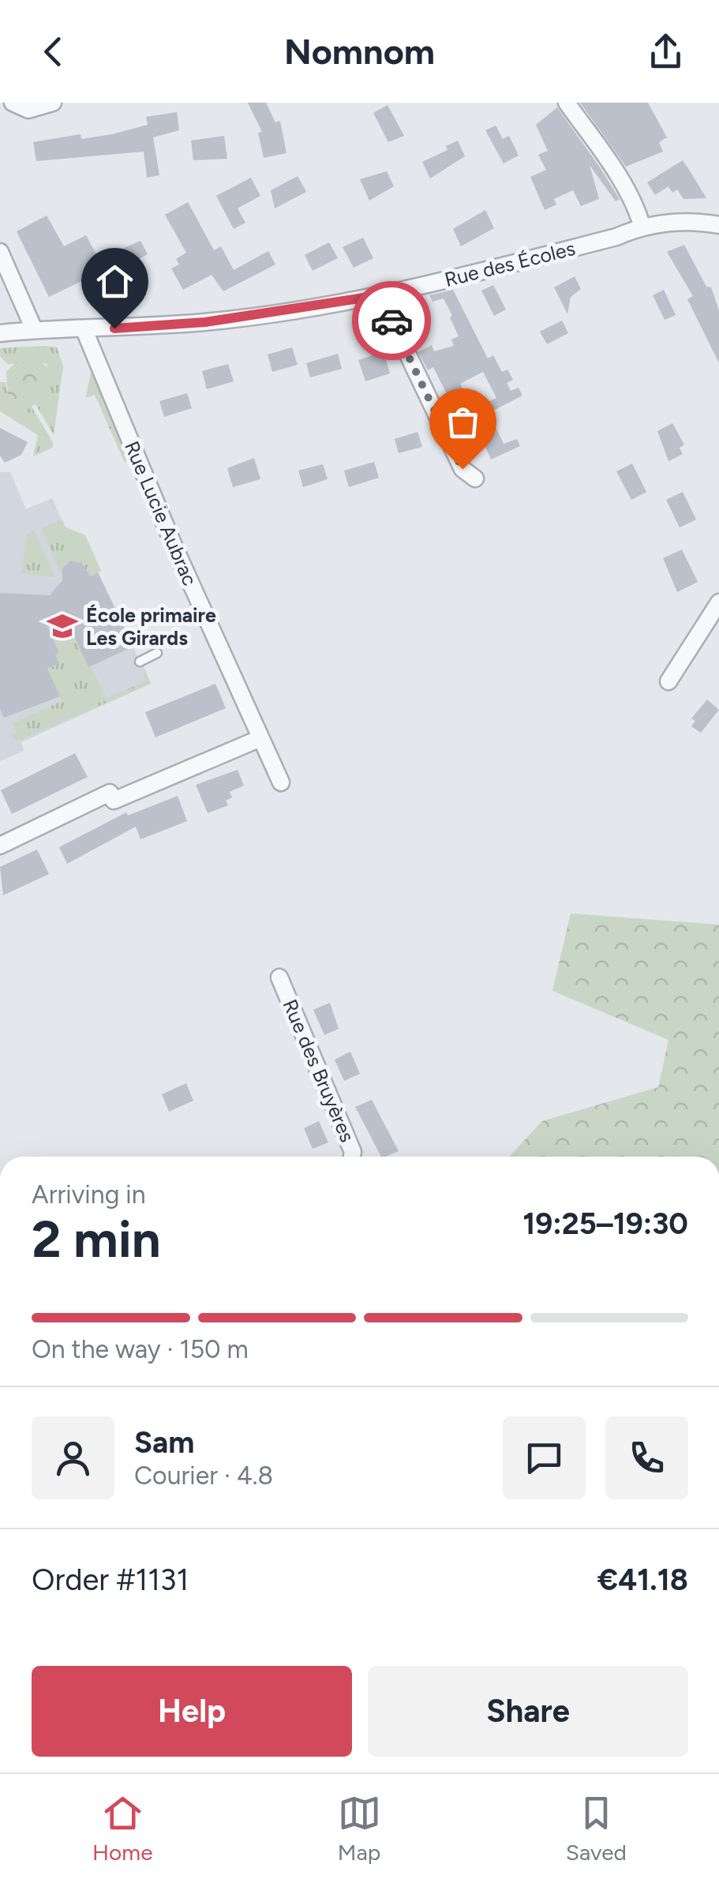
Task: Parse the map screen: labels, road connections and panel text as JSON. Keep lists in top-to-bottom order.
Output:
{
  "streets": {
    "street": ["Rue des Écoles", "Rue Lucie Aubrac", "Rue des Bruyères"]
  },
  "crossings": [
    ["Rue des Écoles", "Rue Lucie Aubrac"]
  ],
  "places": {
    "school or university": ["École primaire Les Girards"]
  },
  "page": {
    "header": "Nomnom",
    "heading": ["2 min", "Arriving in", "19:25–19:30"],
    "panel": [
      "Sam",
      "Courier · 4.8",
      "Order #1131",
      "€41.18"
    ],
    "bar": "On the way · 150 m",
    "buttons": ["Help", "Share"],
    "tabs": ["Home", "Map", "Saved"]
  }
}
